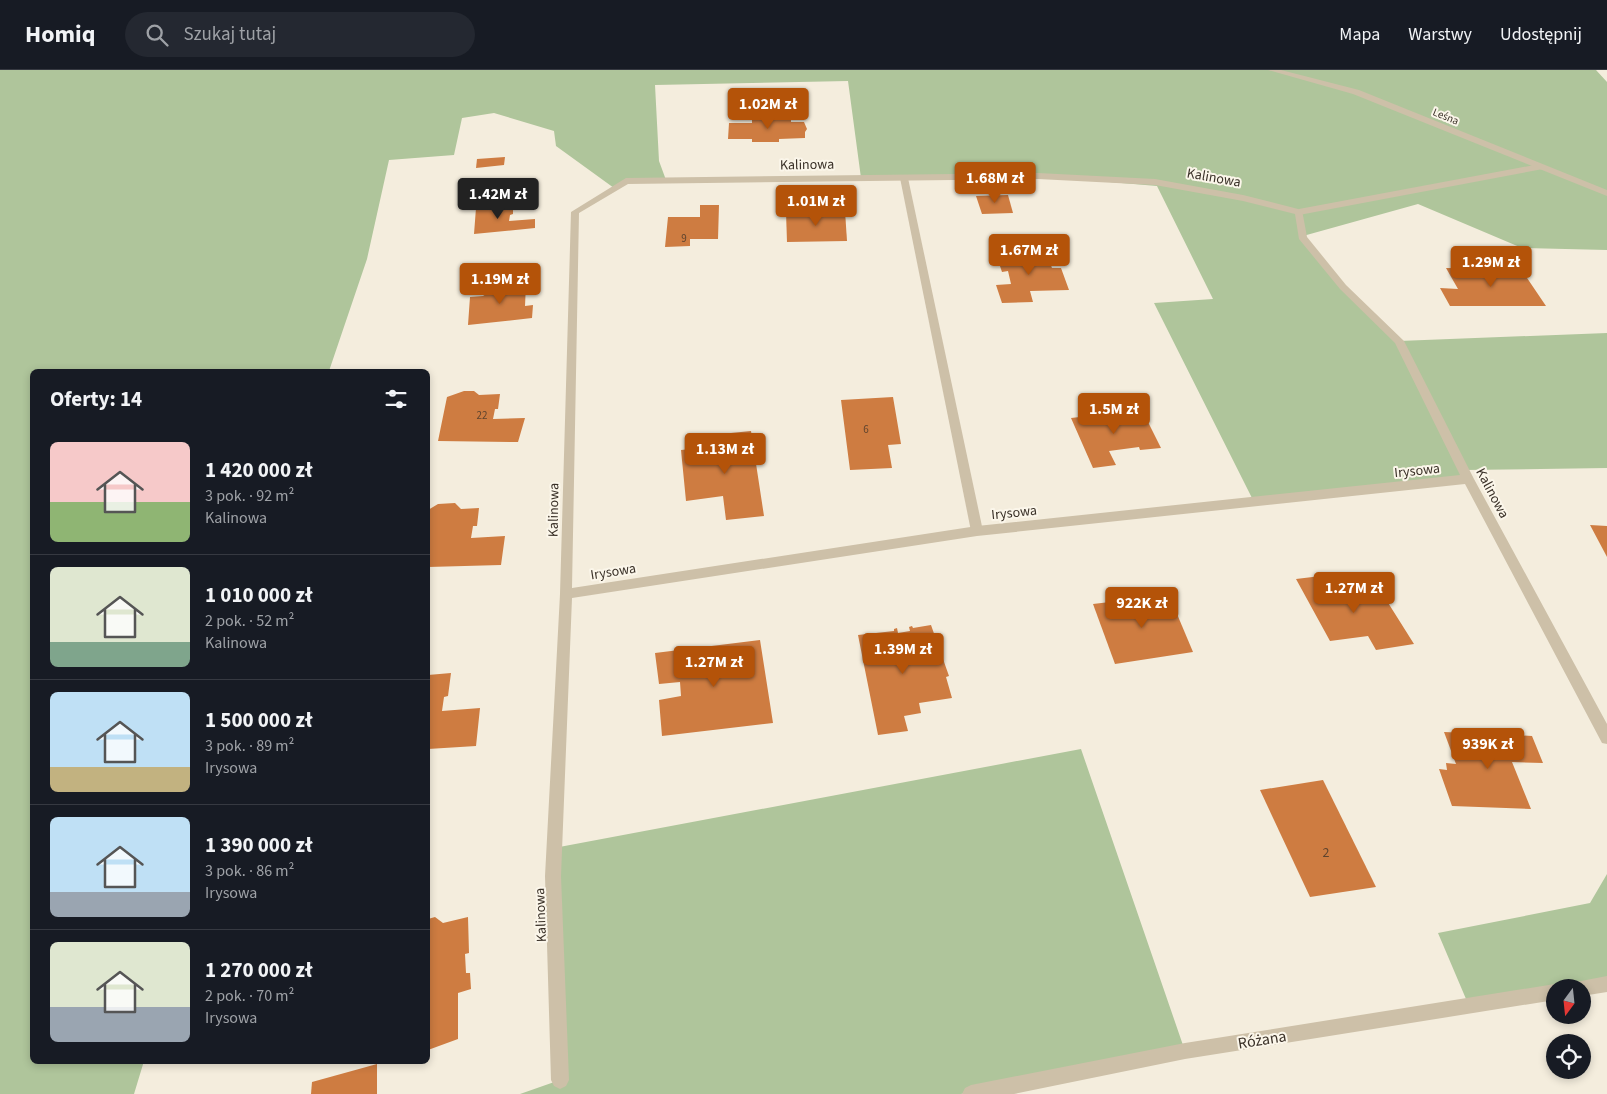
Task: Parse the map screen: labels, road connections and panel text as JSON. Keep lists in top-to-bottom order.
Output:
{
  "streets": {
    "street": [
      "Leśna",
      "Kalinowa",
      "Irysowa",
      "Różana"
    ]
  },
  "crossings": [
    ["Kalinowa", "Irysowa"]
  ],
  "house_numbers": [
    "9",
    "22",
    "6",
    "2"
  ],
  "north": "bottom",
  "page": {
    "header": "Homiq",
    "search": "Szukaj tutaj",
    "nav": ["Mapa", "Warstwy", "Udostępnij"],
    "price": [
      "1.02M zł",
      "1.68M zł",
      "1.42M zł",
      "1.01M zł",
      "1.67M zł",
      "1.29M zł",
      "1.19M zł",
      "1.5M zł",
      "1.13M zł",
      "1.27M zł",
      "922K zł",
      "1.39M zł",
      "1.27M zł",
      "939K zł"
    ],
    "heading": "Oferty: 14",
    "list": [
      {
        "name": "1 420 000 zł",
        "note": "3 pok. · 92 m² · Kalinowa"
      },
      {
        "name": "1 010 000 zł",
        "note": "2 pok. · 52 m² · Kalinowa"
      },
      {
        "name": "1 500 000 zł",
        "note": "3 pok. · 89 m² · Irysowa"
      },
      {
        "name": "1 390 000 zł",
        "note": "3 pok. · 86 m² · Irysowa"
      },
      {
        "name": "1 270 000 zł",
        "note": "2 pok. · 70 m² · Irysowa"
      }
    ]
  }
}
